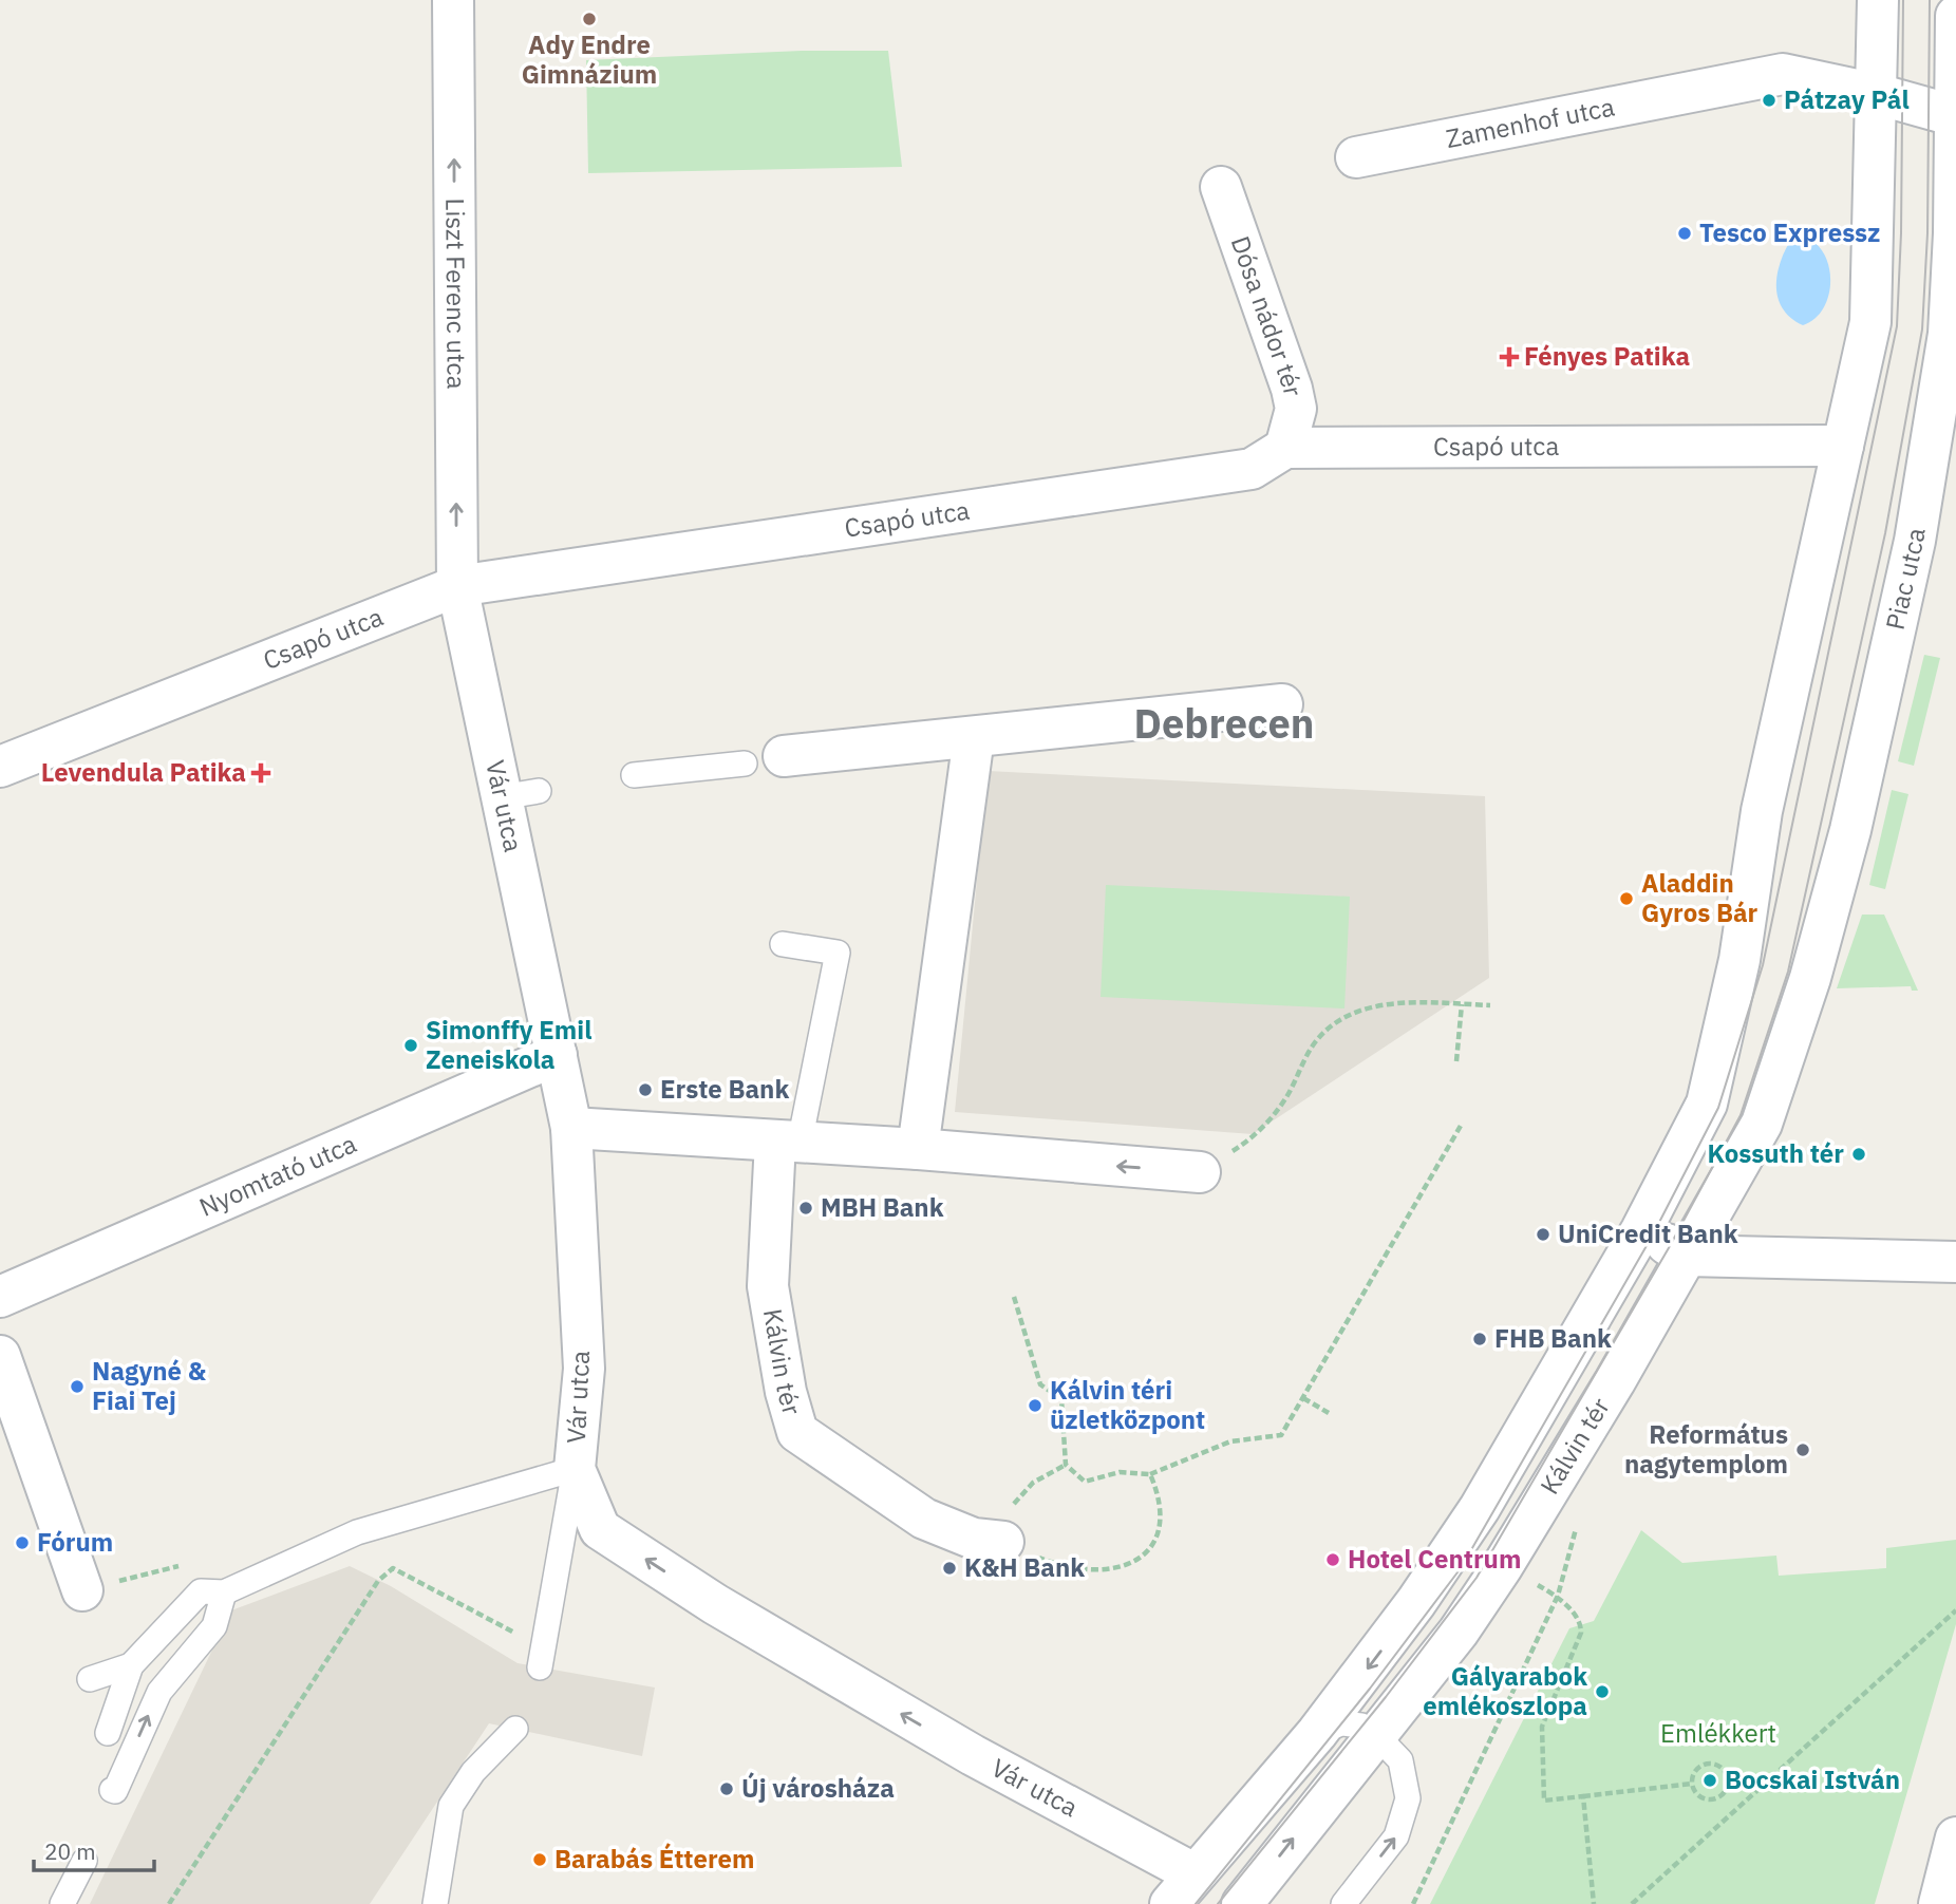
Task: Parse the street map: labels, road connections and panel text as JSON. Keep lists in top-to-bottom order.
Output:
{
  "streets": {
    "street": [
      "Zamenhof utca",
      "Liszt Ferenc utca",
      "Dósa nádor tér",
      "Csapó utca",
      "Piac utca",
      "Vár utca",
      "Nyomtató utca",
      "Kálvin tér"
    ]
  },
  "crossings": [
    ["Zamenhof utca", "Piac utca"],
    ["Liszt Ferenc utca", "Csapó utca"],
    ["Liszt Ferenc utca", "Vár utca"],
    ["Dósa nádor tér", "Csapó utca"],
    ["Csapó utca", "Vár utca"],
    ["Csapó utca", "Kálvin tér"],
    ["Piac utca", "Kálvin tér"],
    ["Vár utca", "Nyomtató utca"],
    ["Vár utca", "Kálvin tér"]
  ],
  "one_way": ["Liszt Ferenc utca", "Vár utca"],
  "districts": ["Debrecen"],
  "parks": ["Emlékkert"],
  "places": {
    "other": [
      "Ady Endre Gimnázium",
      "Pátzay Pál",
      "Tesco Expressz",
      "Aladdin Gyros Bár",
      "Simonffy Emil Zeneiskola",
      "Erste Bank",
      "Kossuth tér",
      "MBH Bank",
      "UniCredit Bank",
      "FHB Bank",
      "Nagyné & Fiai Tej",
      "Kálvin téri üzletközpont",
      "Református nagytemplom",
      "Fórum",
      "Hotel Centrum",
      "K&H Bank",
      "Gályarabok emlékoszlopa",
      "Bocskai István",
      "Új városháza",
      "Barabás Étterem"
    ],
    "health": ["Fényes Patika", "Levendula Patika"]
  },
  "scale_bar": "20 m"
}
